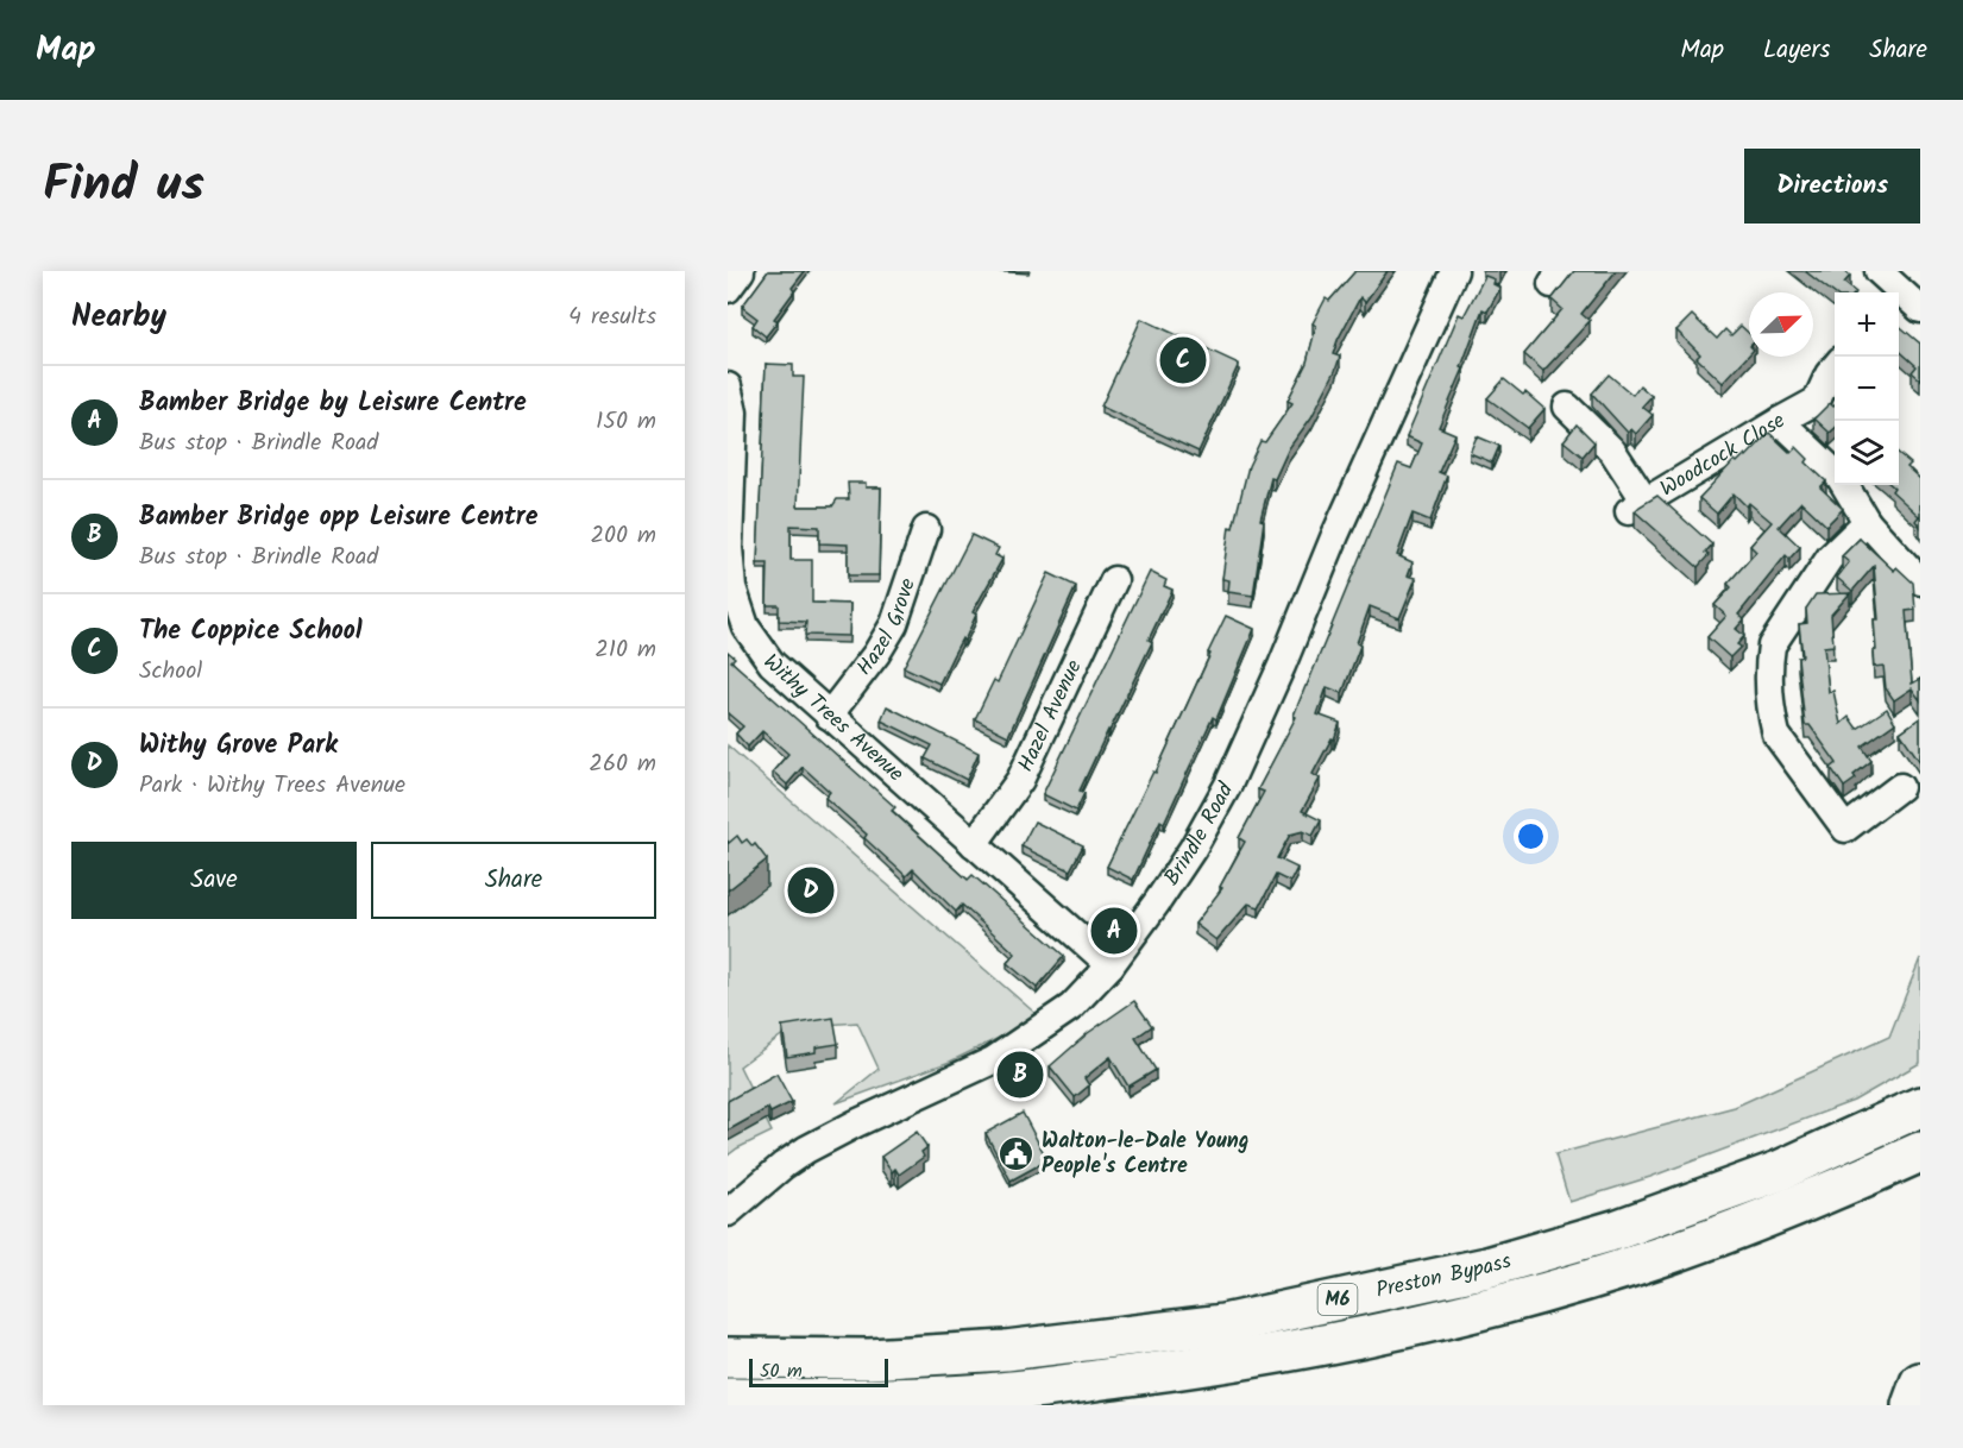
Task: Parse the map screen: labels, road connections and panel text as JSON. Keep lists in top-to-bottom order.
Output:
{
  "streets": {
    "highway": ["Preston Bypass", "M6"],
    "street": [
      "Woodcock Close",
      "Hazel Grove",
      "Hazel Avenue",
      "Withy Trees Avenue",
      "Brindle Road"
    ]
  },
  "crossings": [
    ["Hazel Grove", "Withy Trees Avenue"],
    ["Hazel Avenue", "Withy Trees Avenue"],
    ["Withy Trees Avenue", "Brindle Road"]
  ],
  "places": {
    "public building": ["Walton-le-Dale Young People's Centre"]
  },
  "scale_bar": "50 m",
  "north": "top right",
  "page": {
    "header": "Map",
    "nav": ["Map", "Layers", "Share"],
    "title": "Find us",
    "buttons": [
      "Directions",
      ["Save", "Share"]
    ],
    "heading": ["Nearby", "4 results"],
    "map_buttons": ["+", "−"],
    "pins": [
      "C",
      "D",
      "A",
      "B"
    ],
    "list": [
      {
        "mark": "A",
        "name": "Bamber Bridge by Leisure Centre",
        "note": "Bus stop · Brindle Road",
        "value": "150 m"
      },
      {
        "mark": "B",
        "name": "Bamber Bridge opp Leisure Centre",
        "note": "Bus stop · Brindle Road",
        "value": "200 m"
      },
      {
        "mark": "C",
        "name": "The Coppice School",
        "note": "School",
        "value": "210 m"
      },
      {
        "mark": "D",
        "name": "Withy Grove Park",
        "note": "Park · Withy Trees Avenue",
        "value": "260 m"
      }
    ],
    "scale": "50 m"
  }
}
